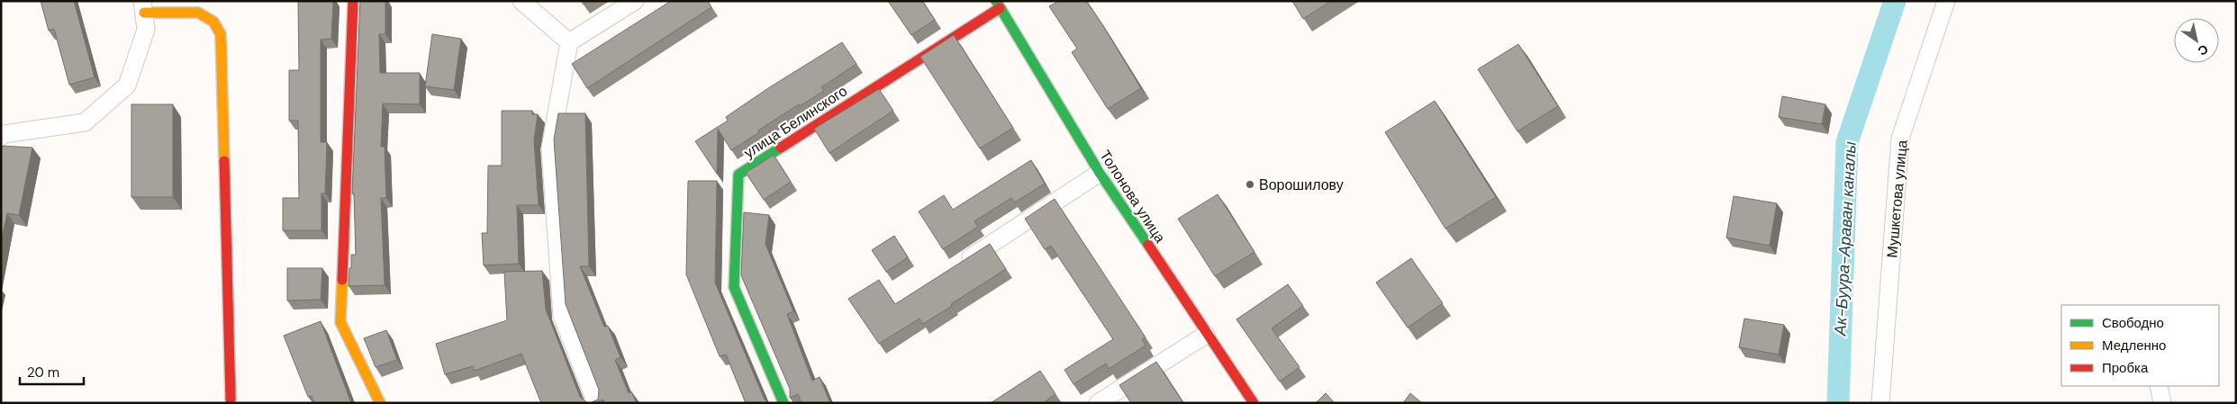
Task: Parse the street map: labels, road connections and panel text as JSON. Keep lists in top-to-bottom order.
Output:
{
  "streets": {
    "street": ["улица Белинского", "Толонова улица", "Мушкетова улица"]
  },
  "crossings": [
    ["улица Белинского", "Толонова улица"]
  ],
  "water": ["Ак-Буура-Араван каналы"],
  "places": ["Ворошилову"],
  "legend": ["Свободно", "Медленно", "Пробка"],
  "scale_bar": "20 m",
  "north": "bottom right"
}
